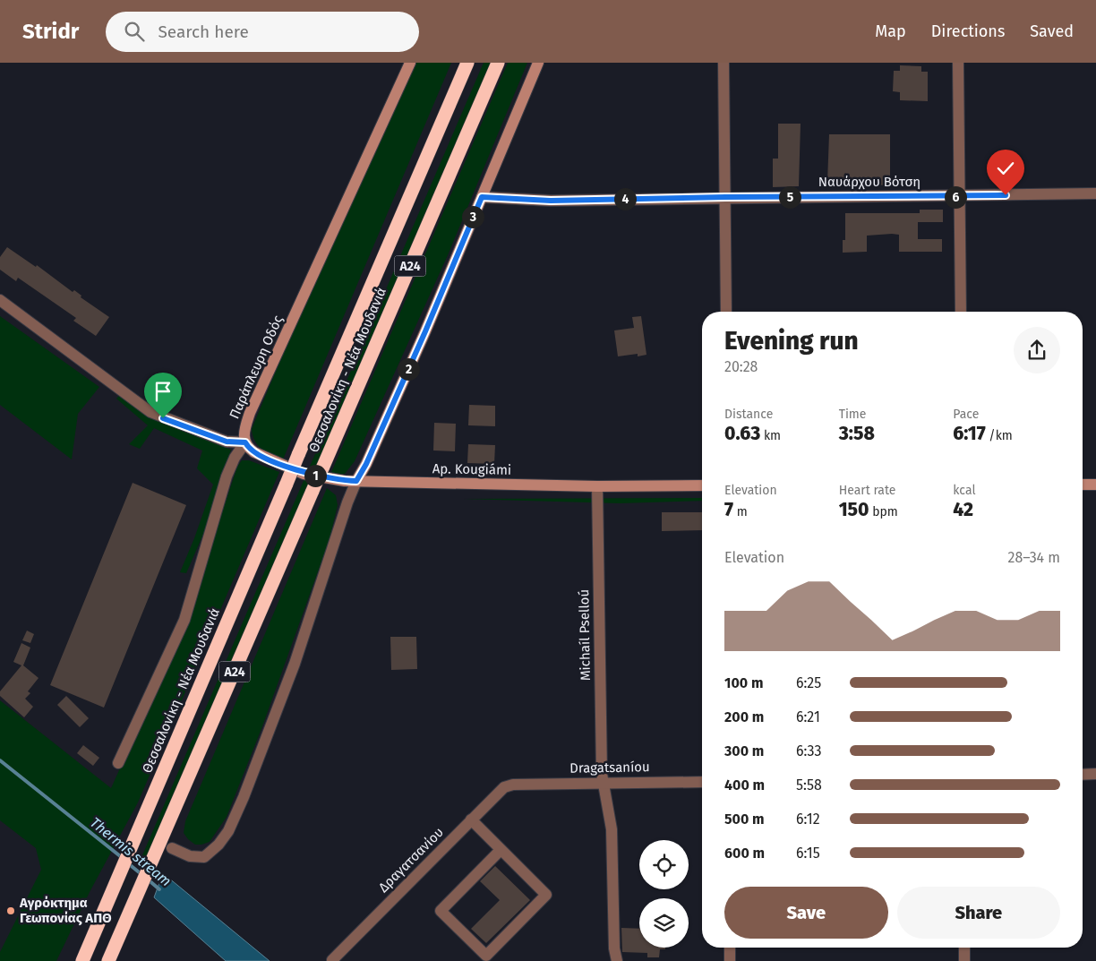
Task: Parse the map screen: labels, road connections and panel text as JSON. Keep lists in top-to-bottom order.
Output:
{
  "streets": {
    "highway": ["Α24", "Θεσσαλονίκη - Νέα Μουδανιά"],
    "street": [
      "Ναυάρχου Βότση",
      "Παράπλευρη Οδός",
      "Ap. Kougiámi",
      "Michaíl Pselloú",
      "Dragatsaníou",
      "Δραγατσανίου"
    ]
  },
  "crossings": [
    ["Παράπλευρη Οδός", "Ap. Kougiámi"],
    ["Ap. Kougiámi", "Michaíl Pselloú"],
    ["Michaíl Pselloú", "Dragatsaníou"],
    ["Dragatsaníou", "Δραγατσανίου"]
  ],
  "water": ["Thermis stream"],
  "places": ["Αγρόκτημα Γεωπονίας ΑΠΘ"],
  "page": {
    "header": "Stridr",
    "search": "Search here",
    "nav": ["Map", "Directions", "Saved"],
    "pins": [
      "5",
      "6",
      "4",
      "3",
      "2",
      "1"
    ],
    "heading": ["Evening run", "20:28"],
    "stats": [
      ["Distance", "0.63 km"],
      ["Time", "3:58"],
      ["Pace", "6:17 /km"],
      ["Elevation", "7 m"],
      ["Heart rate", "150 bpm"],
      ["kcal", "42"]
    ],
    "chart": ["Elevation", "28–34 m"],
    "list": [
      {
        "name": "100 m",
        "note": "6:25"
      },
      {
        "name": "200 m",
        "note": "6:21"
      },
      {
        "name": "300 m",
        "note": "6:33"
      },
      {
        "name": "400 m",
        "note": "5:58"
      },
      {
        "name": "500 m",
        "note": "6:12"
      },
      {
        "name": "600 m",
        "note": "6:15"
      }
    ],
    "buttons": ["Save", "Share"]
  }
}
